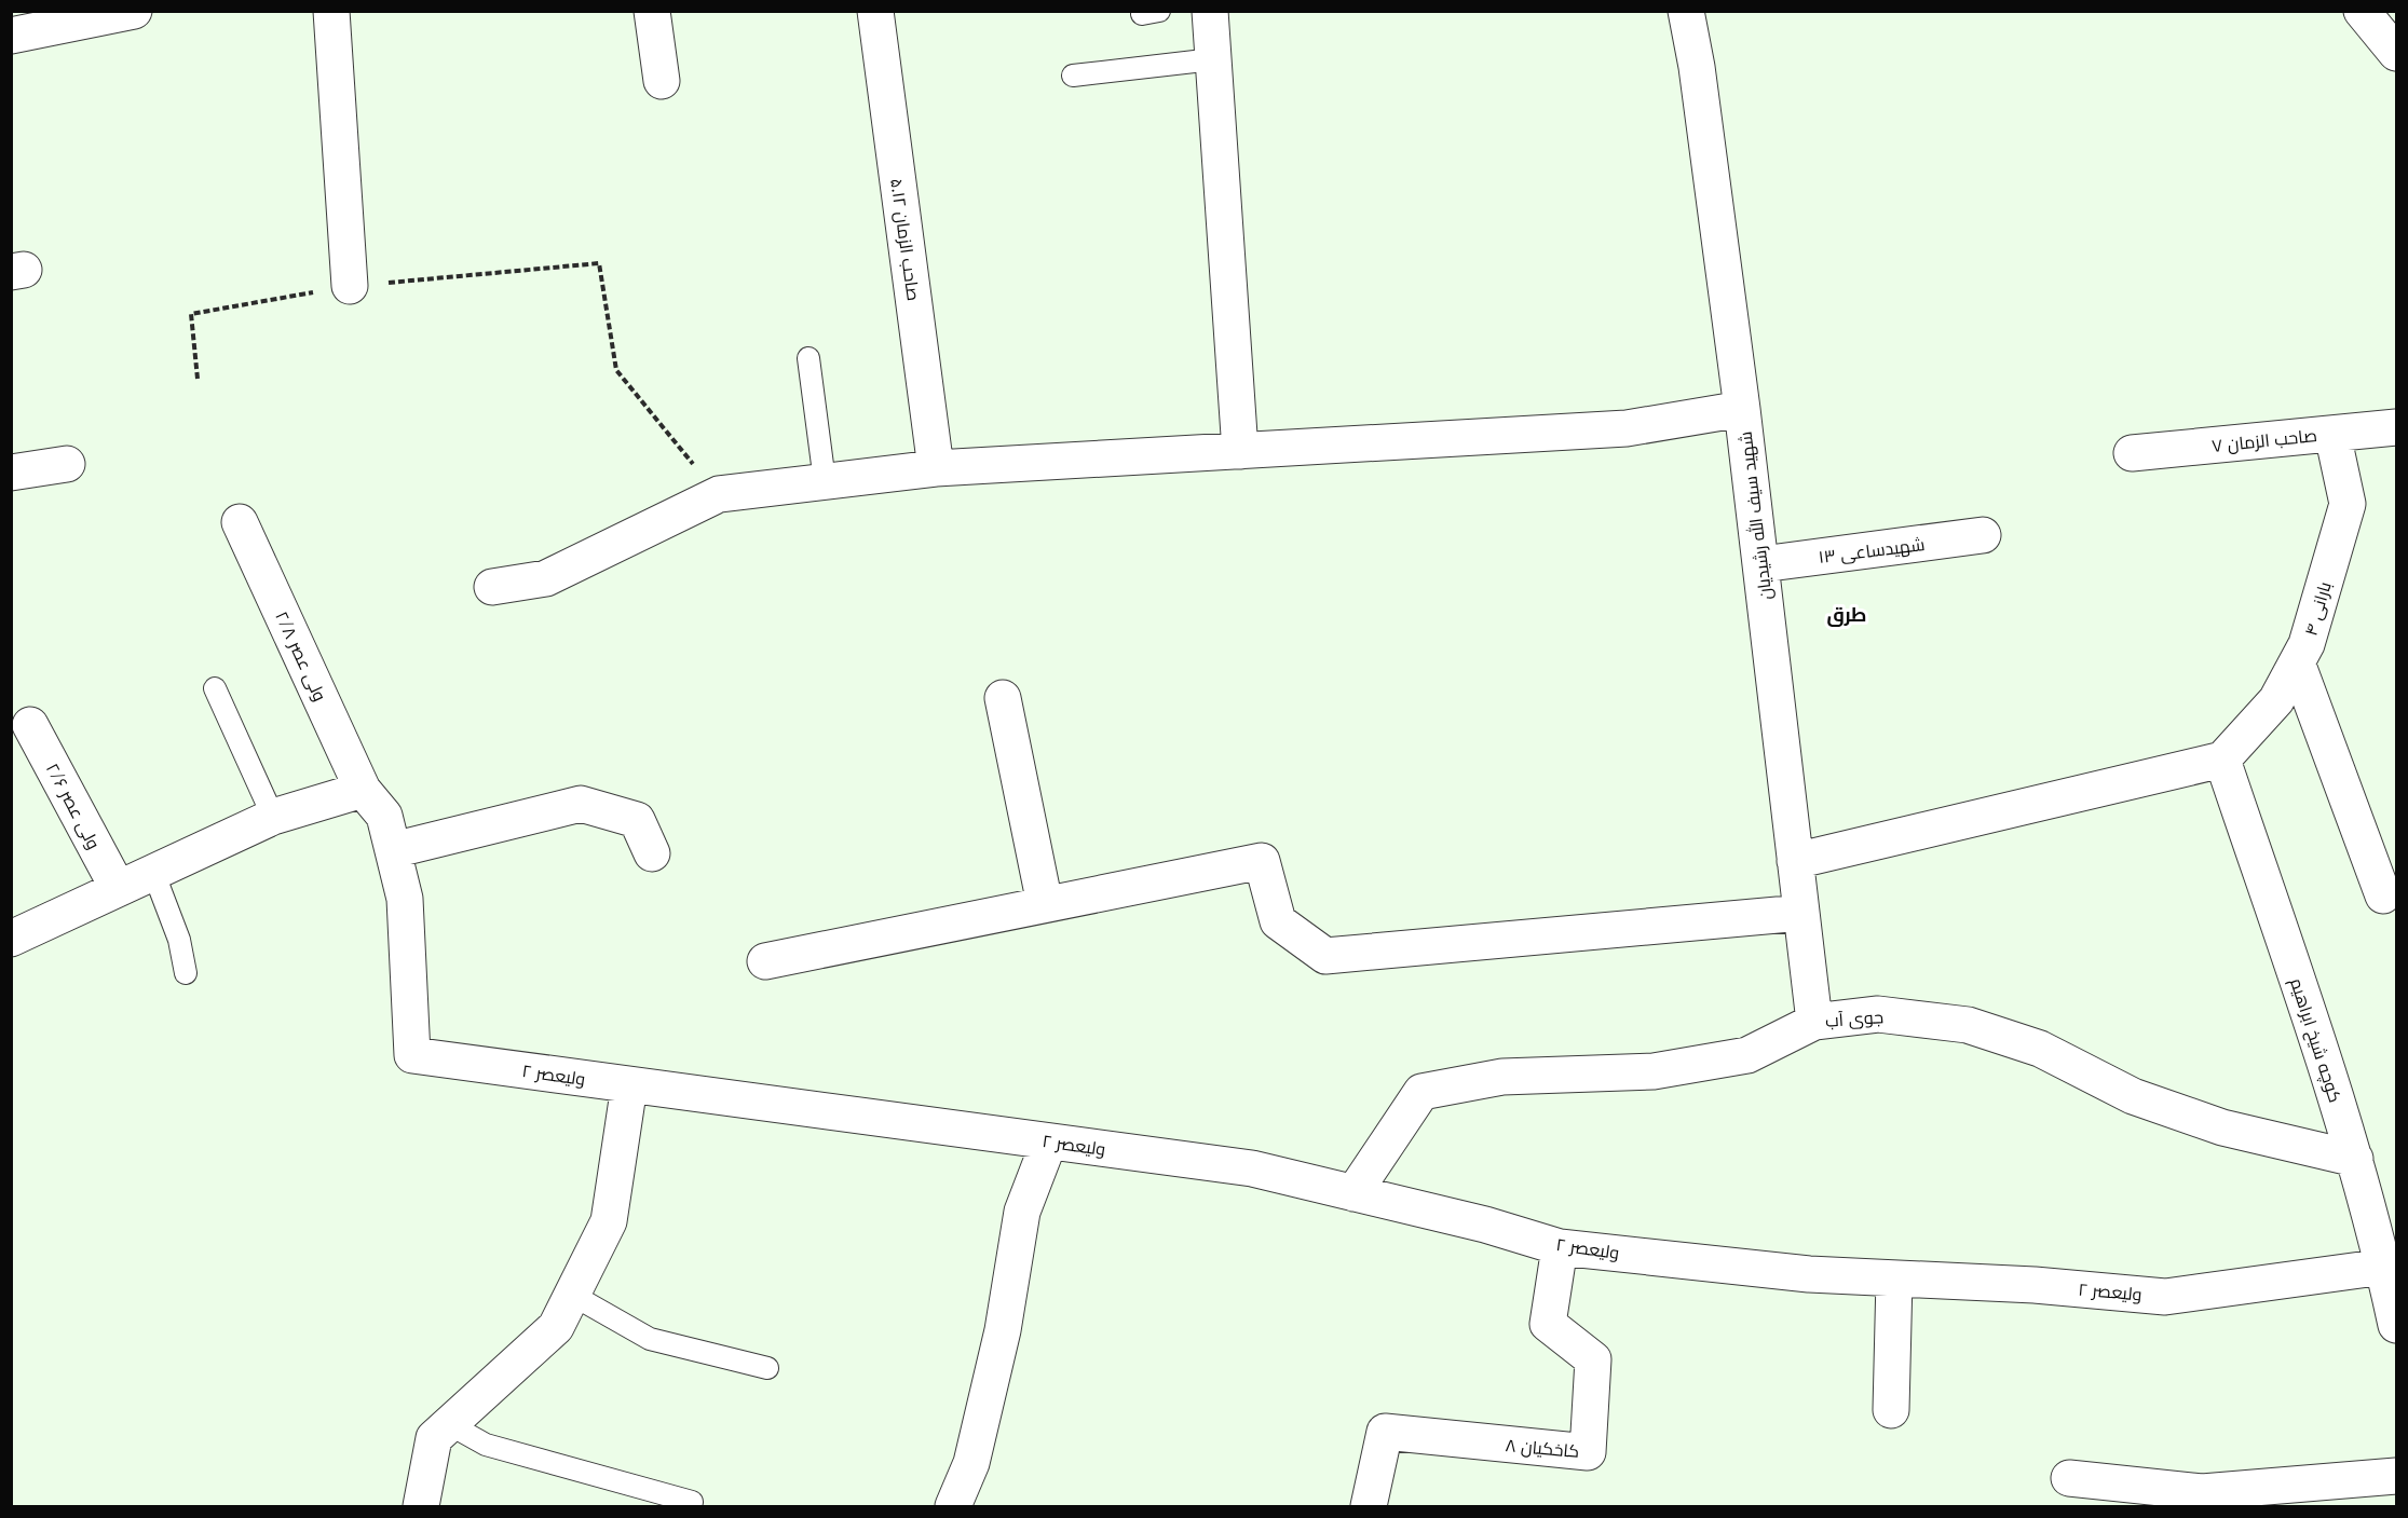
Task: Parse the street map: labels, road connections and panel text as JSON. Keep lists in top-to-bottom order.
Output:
{
  "streets": {
    "street": [
      "صاحب الزمان ۵.۱۲",
      "صاحب الزمان ۷",
      "شهید سیف الله رشیدیان",
      "شهیدساعی ۱۳",
      "بارانی ۴",
      "ولی عصر ۲/۸",
      "ولی عصر ۲/۶",
      "جوی آب",
      "کوچه شیخ ابراهیم",
      "ولیعصر ۲",
      "کاخکیان ۸"
    ]
  },
  "crossings": [
    ["صاحب الزمان ۷", "بارانی ۴"],
    ["شهید سیف الله رشیدیان", "شهیدساعی ۱۳"],
    ["شهید سیف الله رشیدیان", "جوی آب"],
    ["بارانی ۴", "کوچه شیخ ابراهیم"],
    ["ولی عصر ۲/۸", "ولیعصر ۲"],
    ["جوی آب", "کوچه شیخ ابراهیم"],
    ["جوی آب", "ولیعصر ۲"],
    ["کوچه شیخ ابراهیم", "ولیعصر ۲"],
    ["ولیعصر ۲", "کاخکیان ۸"]
  ],
  "districts": ["طرق"]
}
